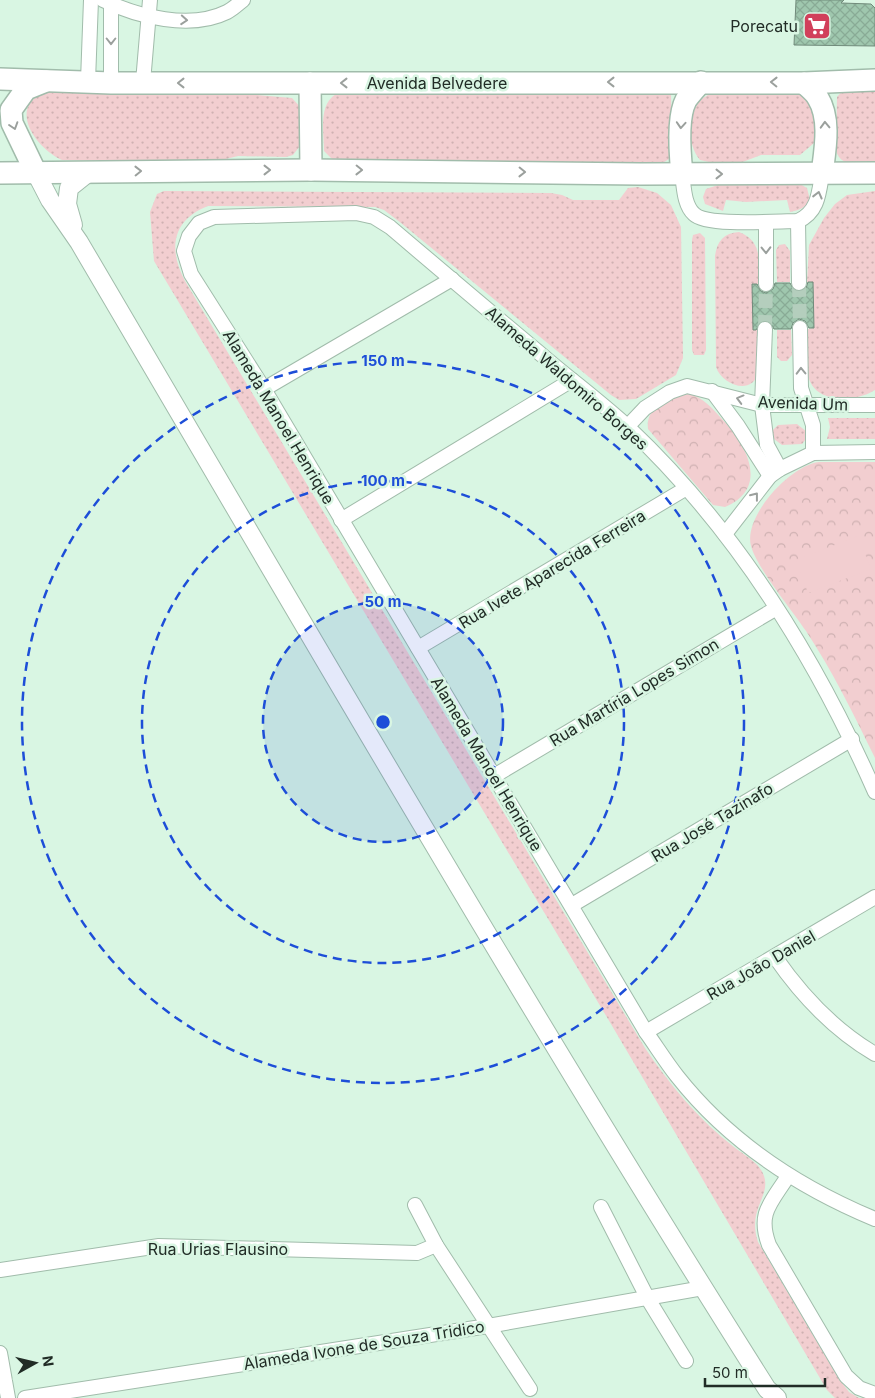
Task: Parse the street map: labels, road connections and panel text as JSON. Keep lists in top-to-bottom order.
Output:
{
  "streets": {
    "main road": ["Avenida Belvedere"],
    "street": [
      "Alameda Waldomiro Borges",
      "Avenida Um",
      "Alameda Manoel Henrique",
      "Rua Ivete Aparecida Ferreira",
      "Rua Martíria Lopes Simon",
      "Rua José Tazinafo",
      "Rua João Daniel",
      "Rua Urias Flausino",
      "Alameda Ivone de Souza Tridico"
    ]
  },
  "crossings": [
    ["Alameda Waldomiro Borges", "Avenida Um"],
    ["Alameda Waldomiro Borges", "Alameda Manoel Henrique"],
    ["Alameda Waldomiro Borges", "Rua Ivete Aparecida Ferreira"],
    ["Alameda Waldomiro Borges", "Rua Martíria Lopes Simon"],
    ["Alameda Waldomiro Borges", "Rua José Tazinafo"],
    ["Alameda Manoel Henrique", "Rua Ivete Aparecida Ferreira"],
    ["Alameda Manoel Henrique", "Rua Martíria Lopes Simon"],
    ["Alameda Manoel Henrique", "Rua José Tazinafo"],
    ["Alameda Manoel Henrique", "Rua João Daniel"]
  ],
  "places": {
    "supermarket": ["Porecatu"]
  },
  "scale_bar": "50 m",
  "north": "right",
  "rings": ["150 m", "100 m", "50 m"]
}
